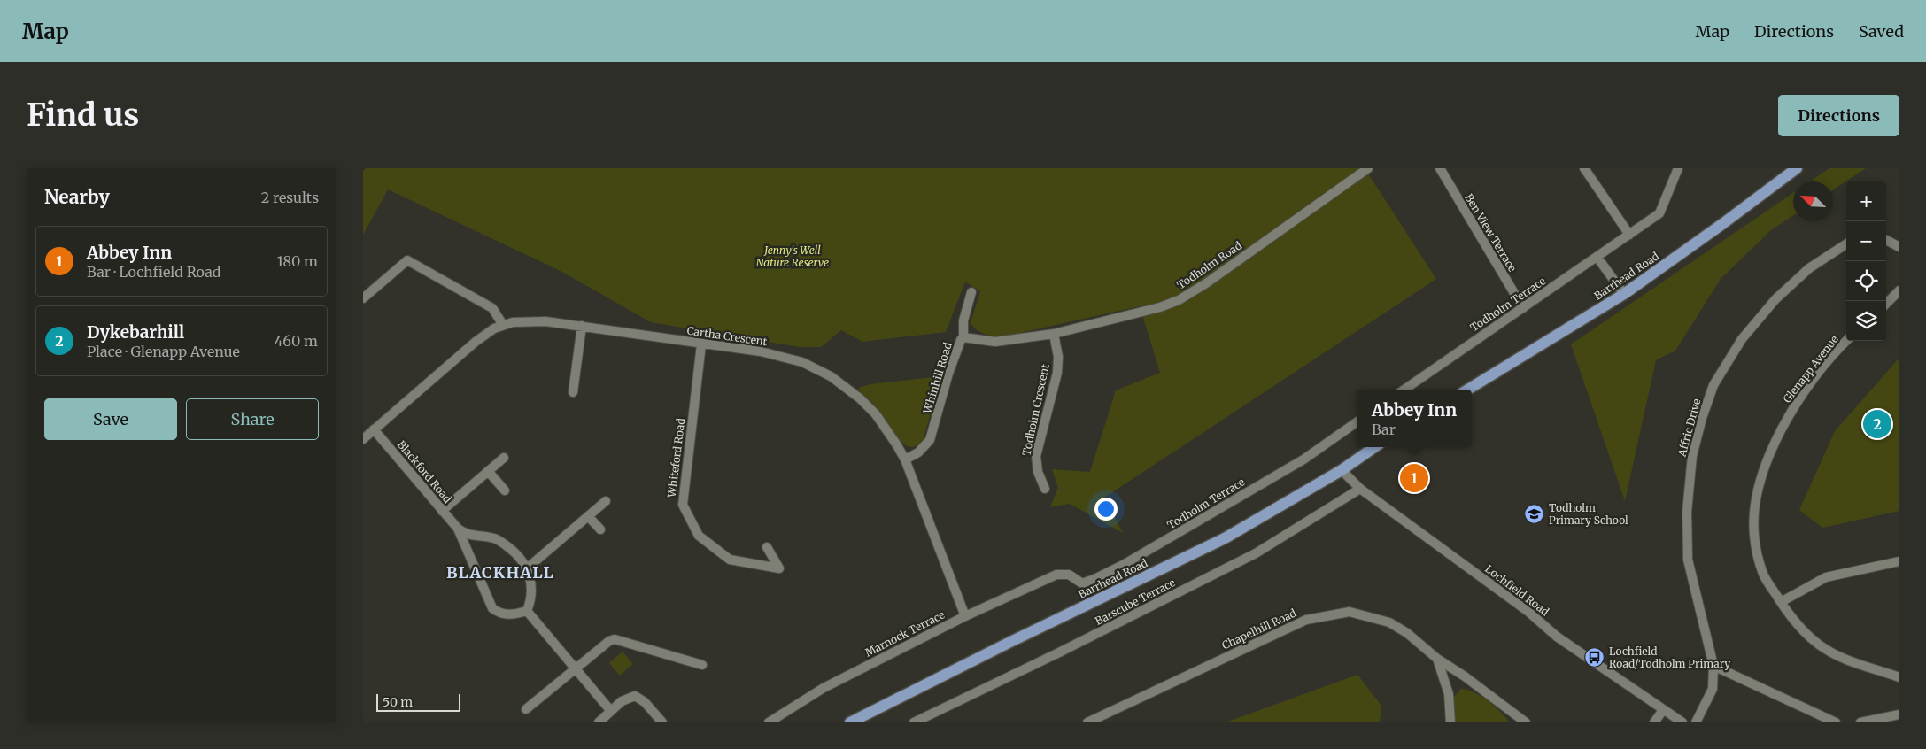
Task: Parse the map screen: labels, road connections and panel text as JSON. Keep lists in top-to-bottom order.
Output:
{
  "streets": {
    "main road": ["Barrhead Road"],
    "street": [
      "Ben View Terrace",
      "Todholm Road",
      "Todholm Terrace",
      "Cartha Crescent",
      "Glenapp Avenue",
      "Whinhill Road",
      "Todholm Crescent",
      "Affric Drive",
      "Whiteford Road",
      "Blackford Road",
      "Lochfield Road",
      "Barscube Terrace",
      "Chapelhill Road",
      "Marnock Terrace"
    ]
  },
  "crossings": [
    ["Ben View Terrace", "Todholm Terrace"],
    ["Todholm Road", "Whinhill Road"],
    ["Todholm Road", "Todholm Crescent"],
    ["Barrhead Road", "Lochfield Road"],
    ["Todholm Terrace", "Marnock Terrace"],
    ["Cartha Crescent", "Whinhill Road"],
    ["Cartha Crescent", "Whiteford Road"],
    ["Cartha Crescent", "Blackford Road"],
    ["Cartha Crescent", "Marnock Terrace"],
    ["Lochfield Road", "Barscube Terrace"]
  ],
  "districts": ["BLACKHALL"],
  "parks": ["Jenny's Well Nature Reserve"],
  "places": {
    "school or university": ["Todholm Primary School"],
    "bus stop": ["Lochfield Road/Todholm Primary"]
  },
  "scale_bar": "50 m",
  "north": "top left",
  "page": {
    "header": "Map",
    "nav": ["Map", "Directions", "Saved"],
    "buttons": [
      "Directions",
      ["Save", "Share"]
    ],
    "title": "Find us",
    "heading": ["Nearby", "2 results"],
    "map_buttons": ["+", "−"],
    "list": [
      {
        "mark": "1",
        "name": "Abbey Inn",
        "note": "Bar · Lochfield Road",
        "value": "180 m"
      },
      {
        "mark": "2",
        "name": "Dykebarhill",
        "note": "Place · Glenapp Avenue",
        "value": "460 m"
      }
    ],
    "popup": ["Abbey Inn", "Bar"],
    "pins": ["2", "1"],
    "scale": "50 m"
  }
}
